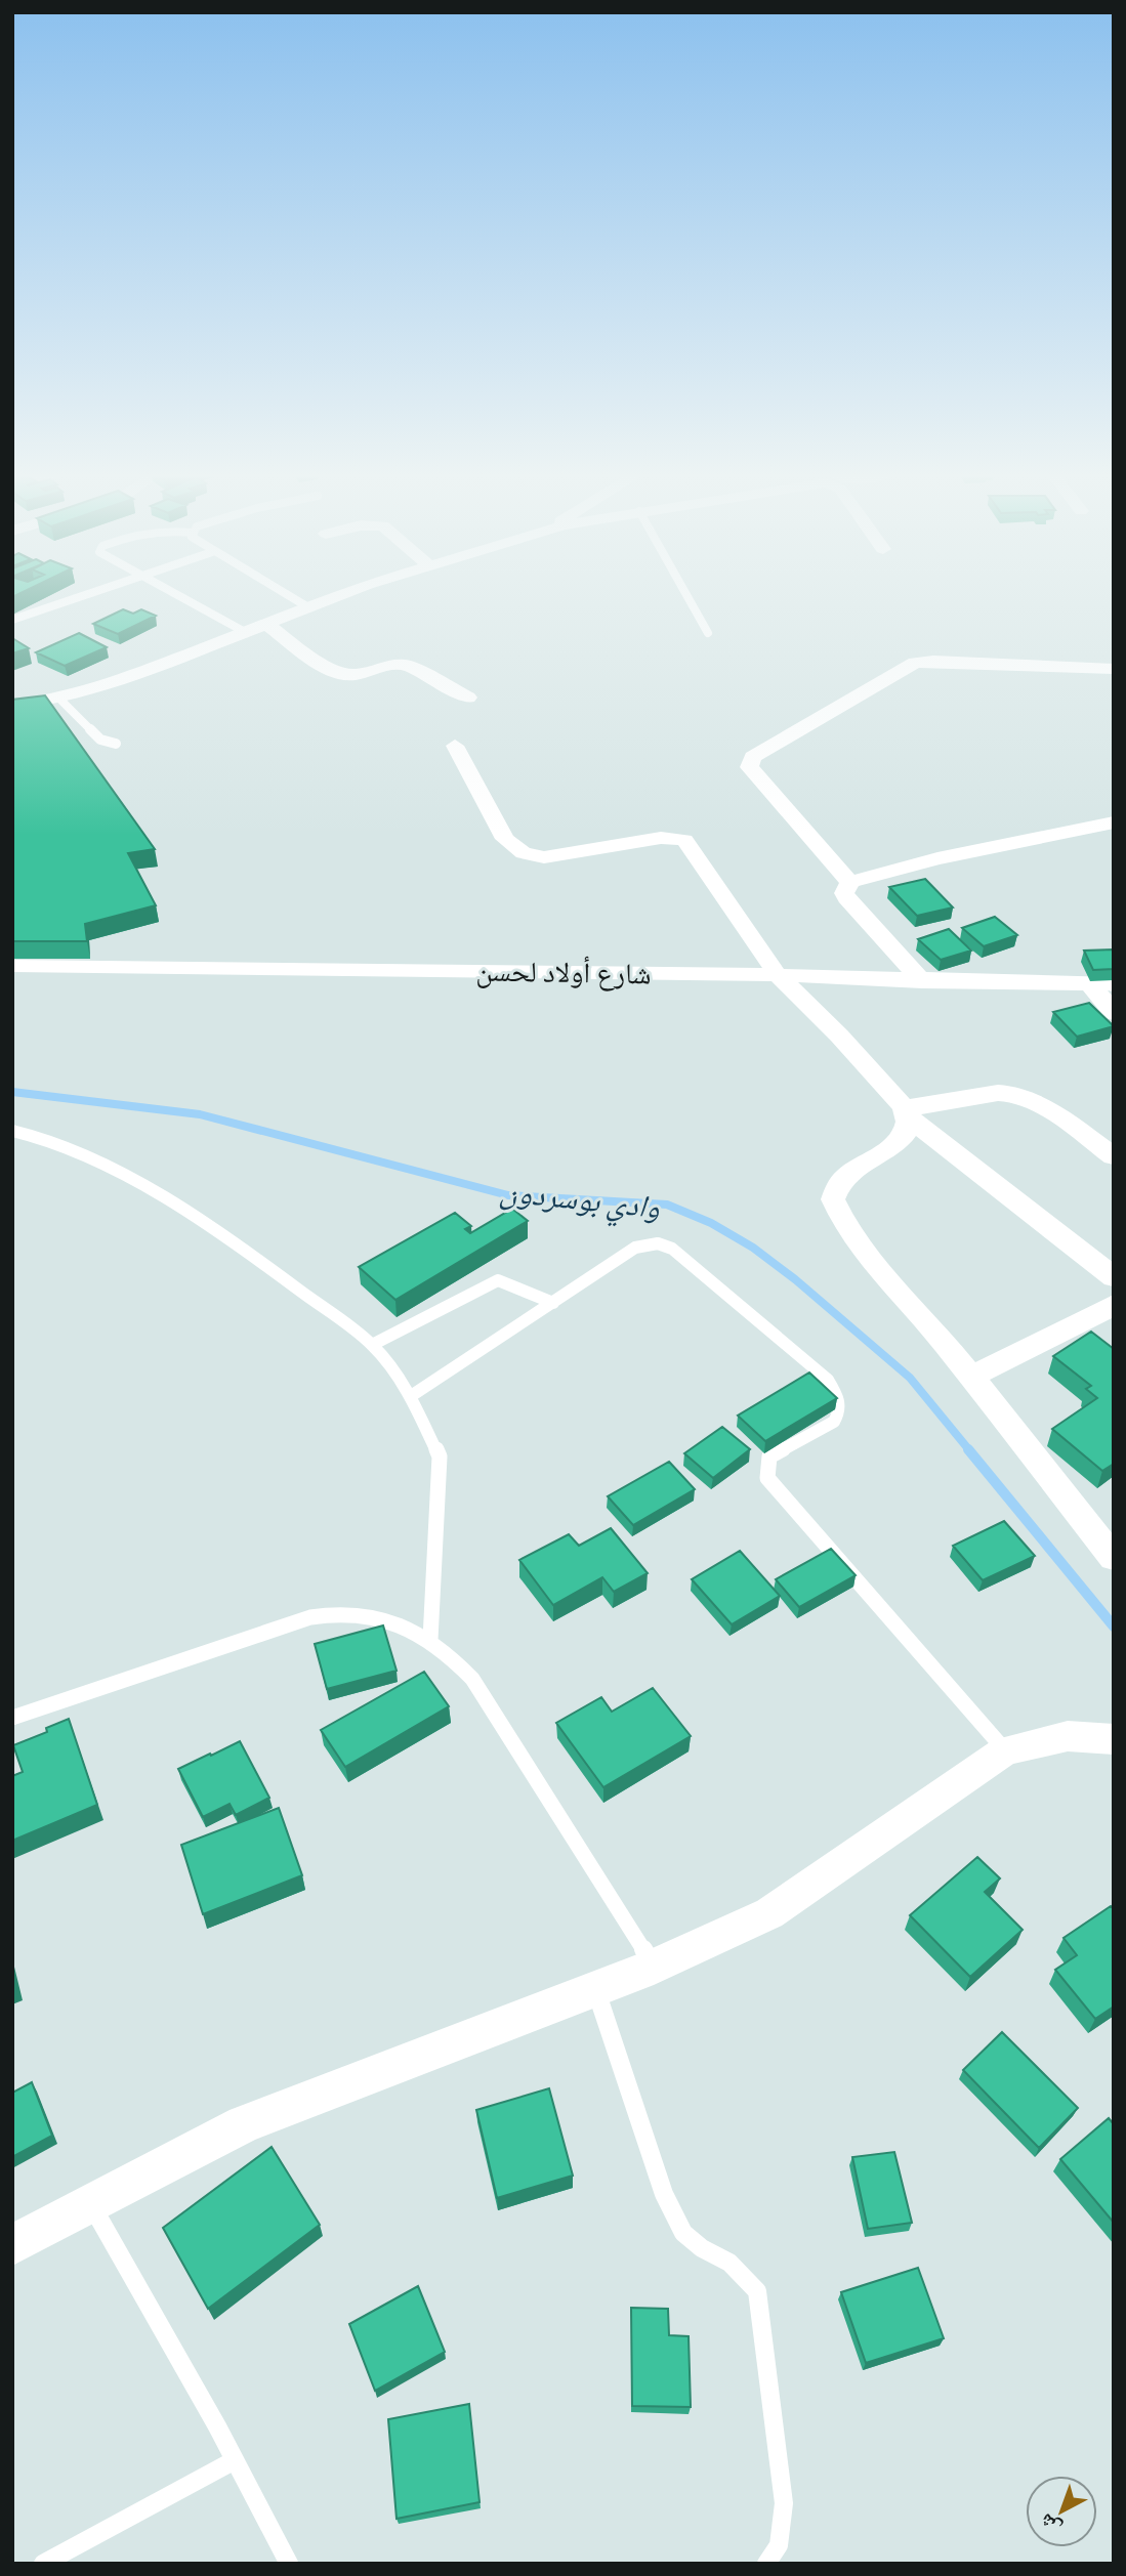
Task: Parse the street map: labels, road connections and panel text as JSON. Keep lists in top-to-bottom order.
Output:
{
  "streets": {
    "street": ["شارع أولاد لحسن"]
  },
  "water": ["وادي بوسردون"],
  "north": "bottom left"
}
